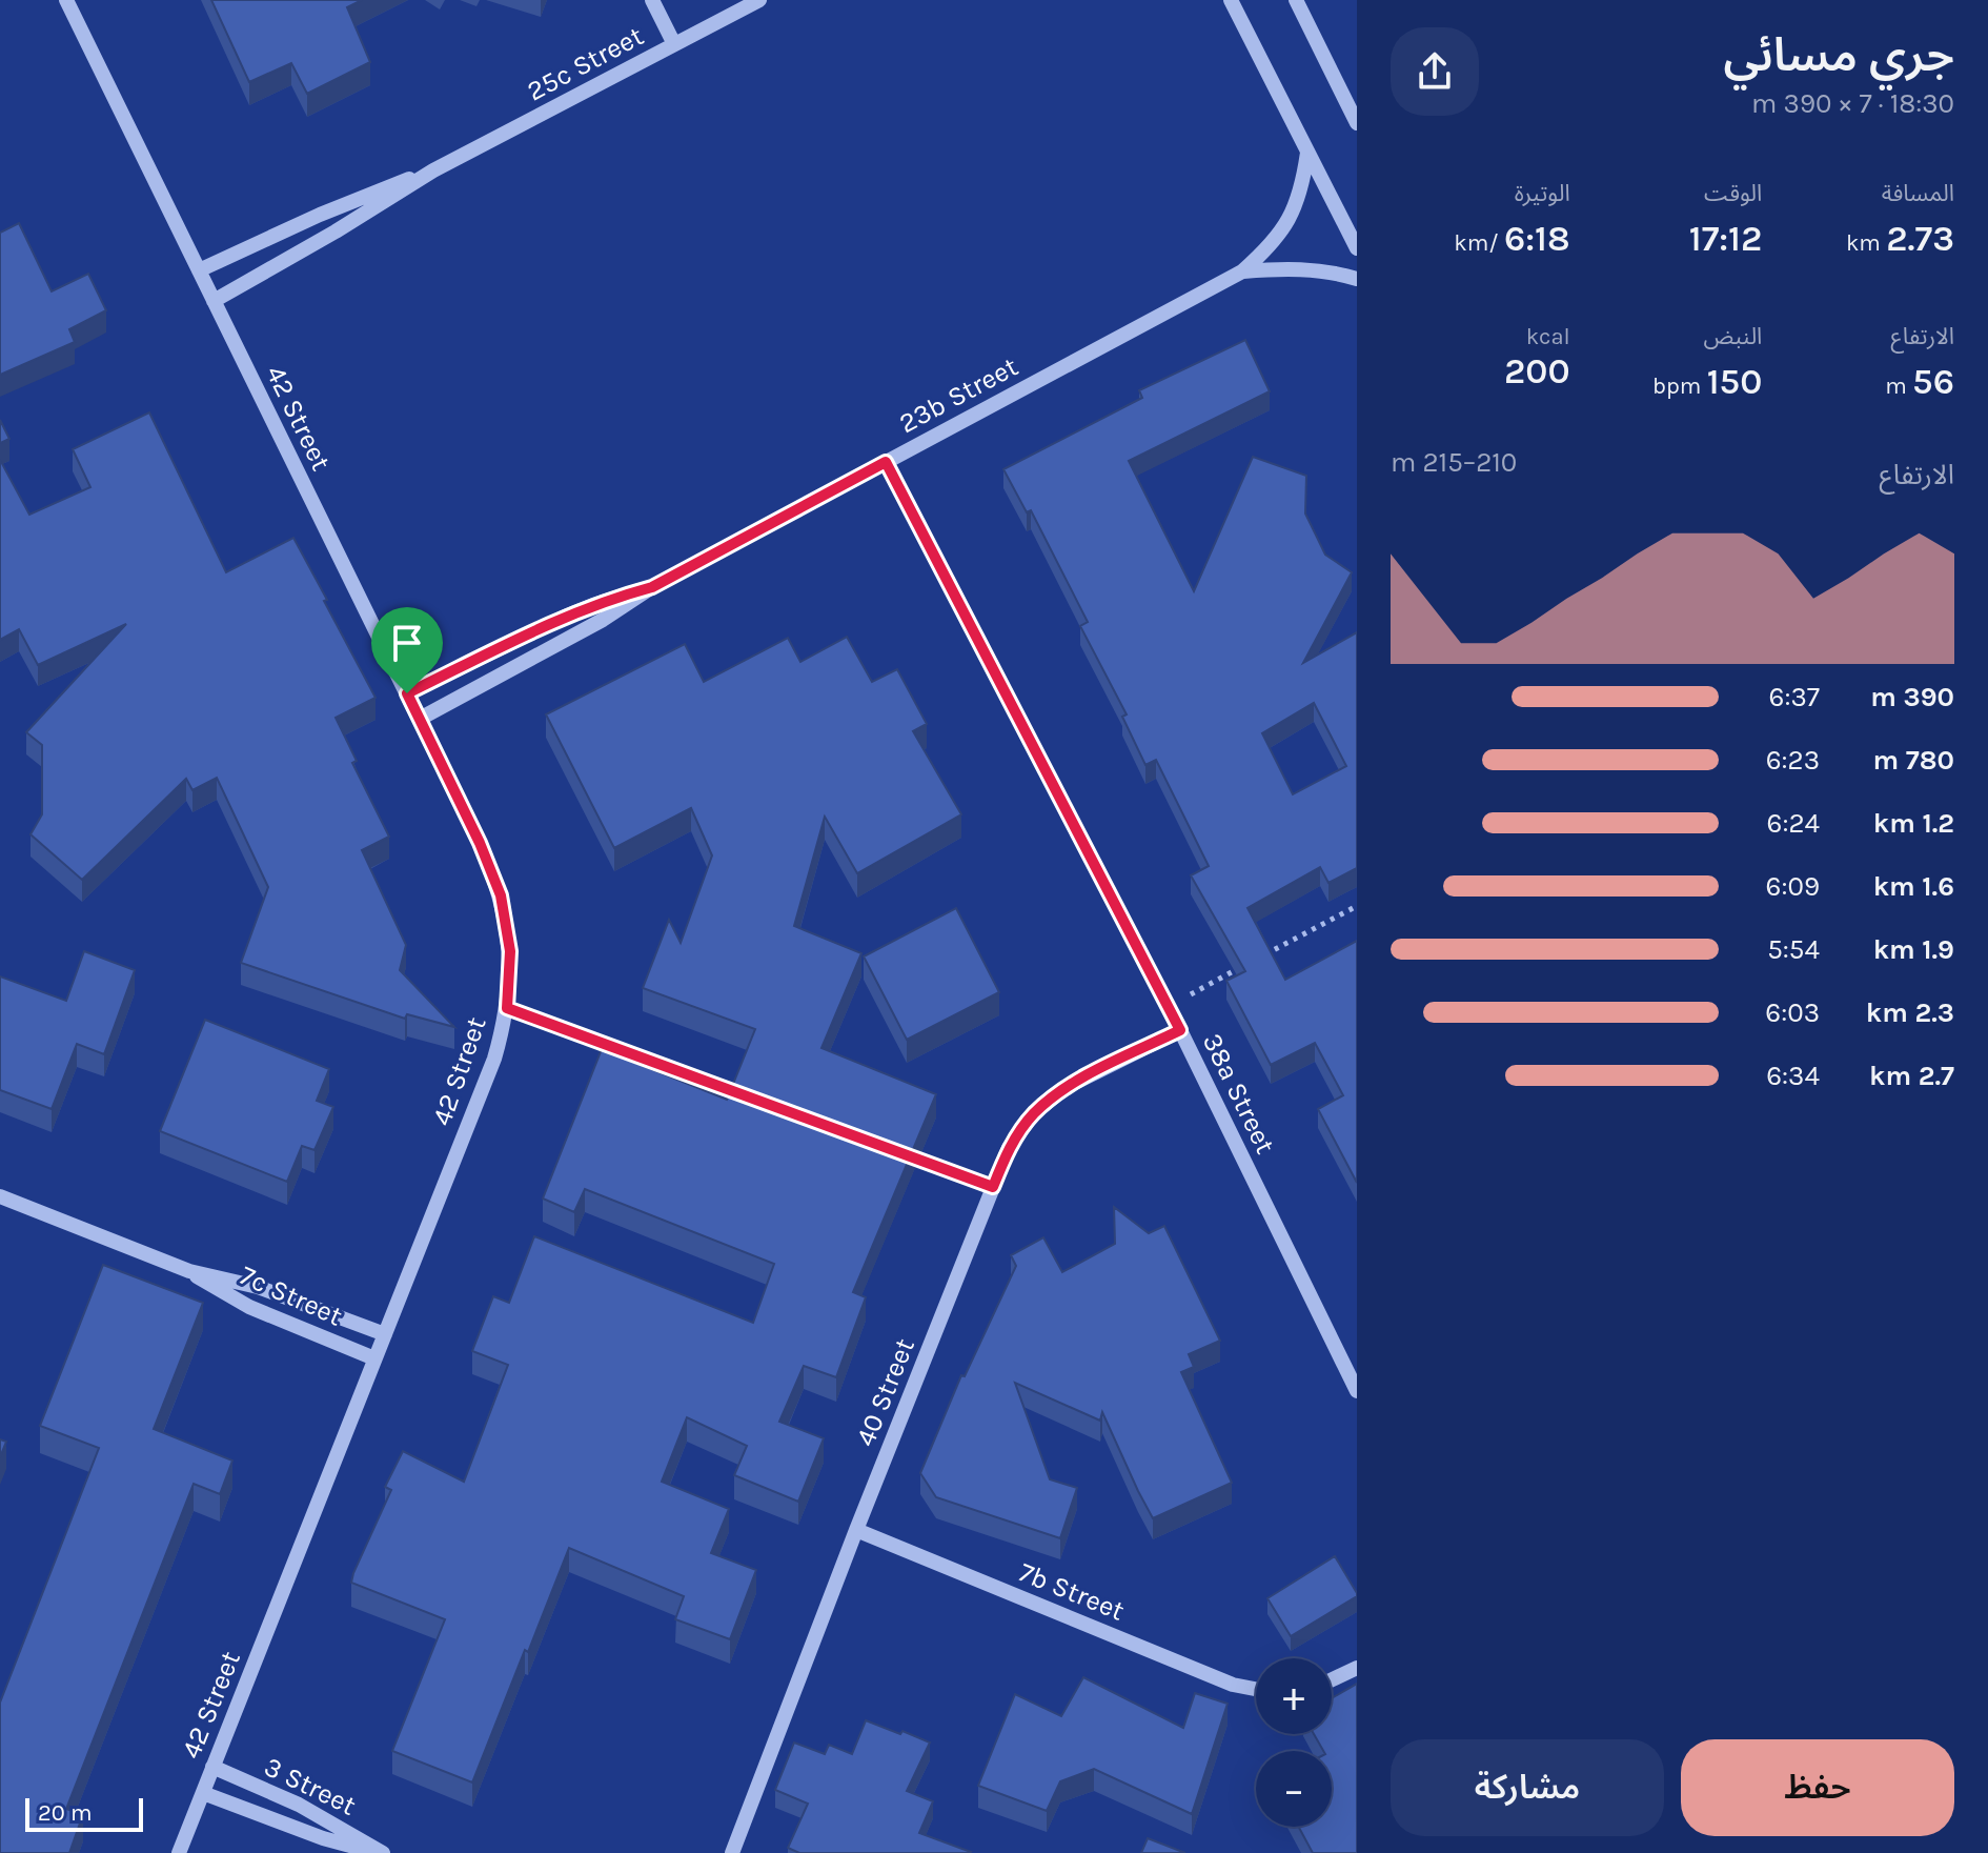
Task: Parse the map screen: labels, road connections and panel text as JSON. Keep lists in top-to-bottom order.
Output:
{
  "streets": {
    "street": [
      "25c Street",
      "23b Street",
      "42 Street",
      "38a Street",
      "7c Street",
      "40 Street",
      "7b Street",
      "3 Street"
    ]
  },
  "crossings": [
    ["25c Street", "42 Street"],
    ["23b Street", "42 Street"],
    ["23b Street", "38a Street"],
    ["42 Street", "7c Street"],
    ["42 Street", "3 Street"],
    ["38a Street", "40 Street"],
    ["40 Street", "7b Street"]
  ],
  "scale_bar": "20 m",
  "page": {
    "heading": ["جري مسائي", "18:30 · 7 × 390 m"],
    "stats": [
      ["المسافة", "2.73 km"],
      ["الوقت", "17:12"],
      ["الوتيرة", "6:18 /km"],
      ["الارتفاع", "56 m"],
      ["النبض", "150 bpm"],
      ["kcal", "200"]
    ],
    "chart": ["الارتفاع", "210–215 m"],
    "list": [
      {
        "name": "390 m",
        "note": "6:37"
      },
      {
        "name": "780 m",
        "note": "6:23"
      },
      {
        "name": "1.2 km",
        "note": "6:24"
      },
      {
        "name": "1.6 km",
        "note": "6:09"
      },
      {
        "name": "1.9 km",
        "note": "5:54"
      },
      {
        "name": "2.3 km",
        "note": "6:03"
      },
      {
        "name": "2.7 km",
        "note": "6:34"
      }
    ],
    "map_buttons": ["+", "−"],
    "buttons": ["حفظ", "مشاركة"],
    "scale": "20 m"
  }
}
